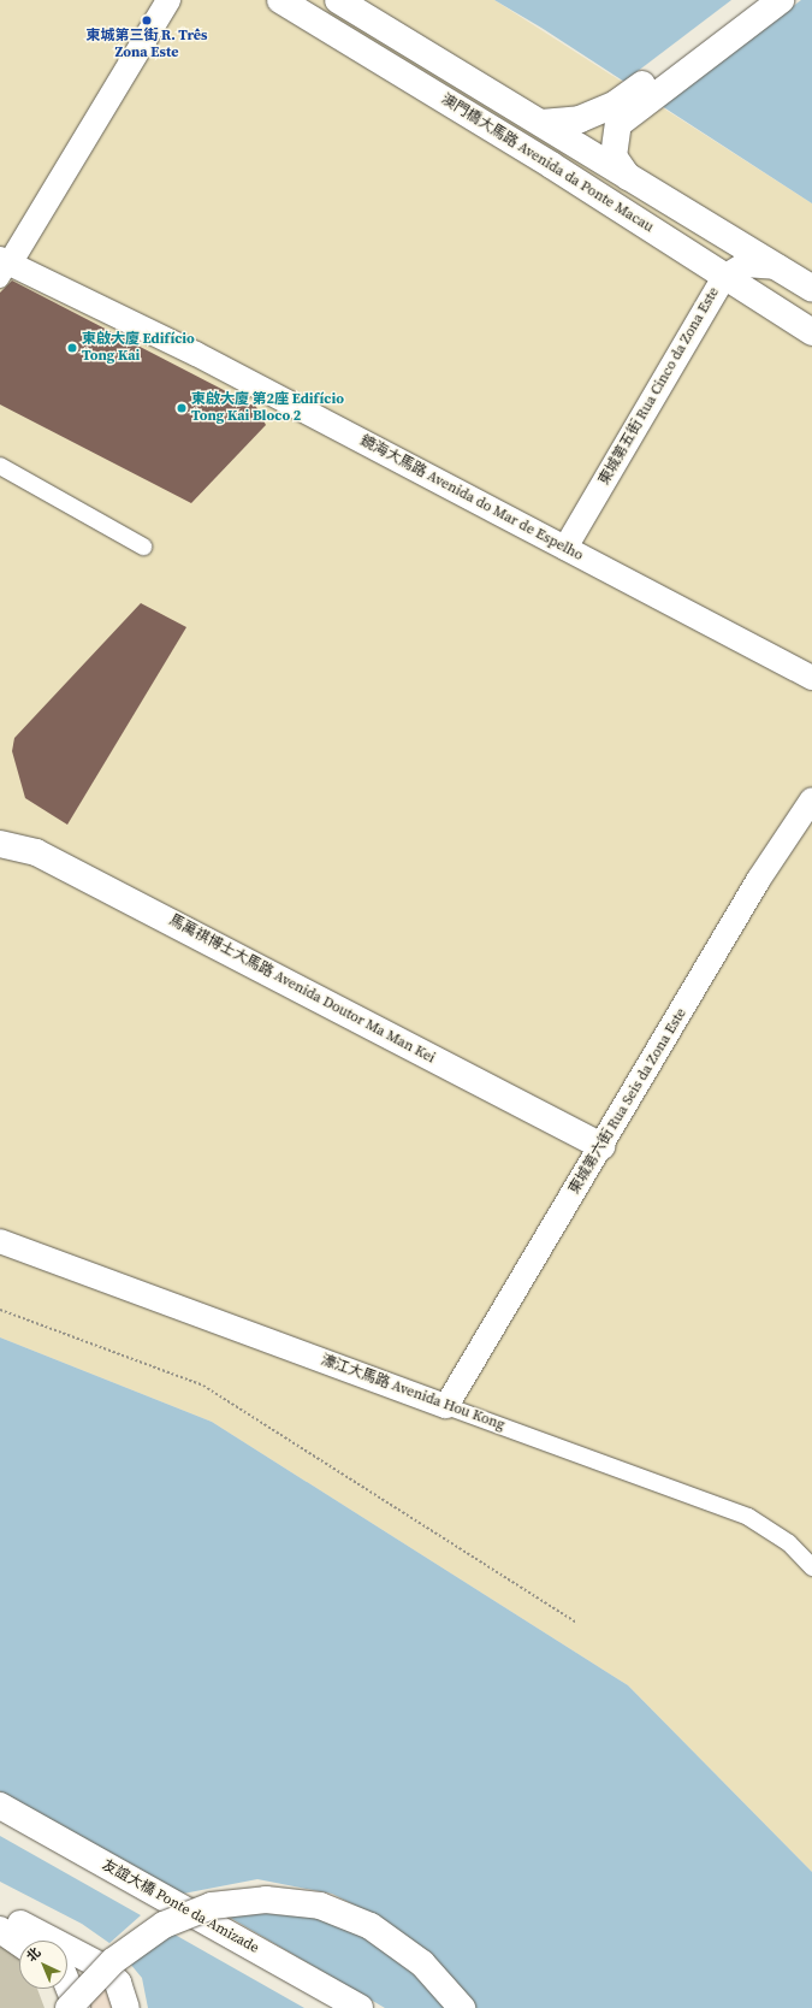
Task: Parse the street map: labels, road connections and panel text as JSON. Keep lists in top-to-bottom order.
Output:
{
  "streets": {
    "main road": ["澳門橋大馬路 Avenida da Ponte Macau", "馬萬祺博士大馬路 Avenida Doutor Ma Man Kei", "友誼大橋 Ponte da Amizade"],
    "street": [
      "東城第五街 Rua Cinco da Zona Este",
      "鏡海大馬路 Avenida do Mar de Espelho",
      "東城第六街 Rua Seis da Zona Este",
      "濠江大馬路 Avenida Hou Kong"
    ]
  },
  "crossings": [
    ["澳門橋大馬路 Avenida da Ponte Macau", "東城第五街 Rua Cinco da Zona Este"],
    ["東城第五街 Rua Cinco da Zona Este", "鏡海大馬路 Avenida do Mar de Espelho"],
    ["馬萬祺博士大馬路 Avenida Doutor Ma Man Kei", "東城第六街 Rua Seis da Zona Este"],
    ["東城第六街 Rua Seis da Zona Este", "濠江大馬路 Avenida Hou Kong"]
  ],
  "places": ["東城第三街 R. Três Zona Este", "東啟大廈 Edifício Tong Kai", "東啟大廈 第2座 Edifício Tong Kai Bloco 2"],
  "north": "top left"
}
